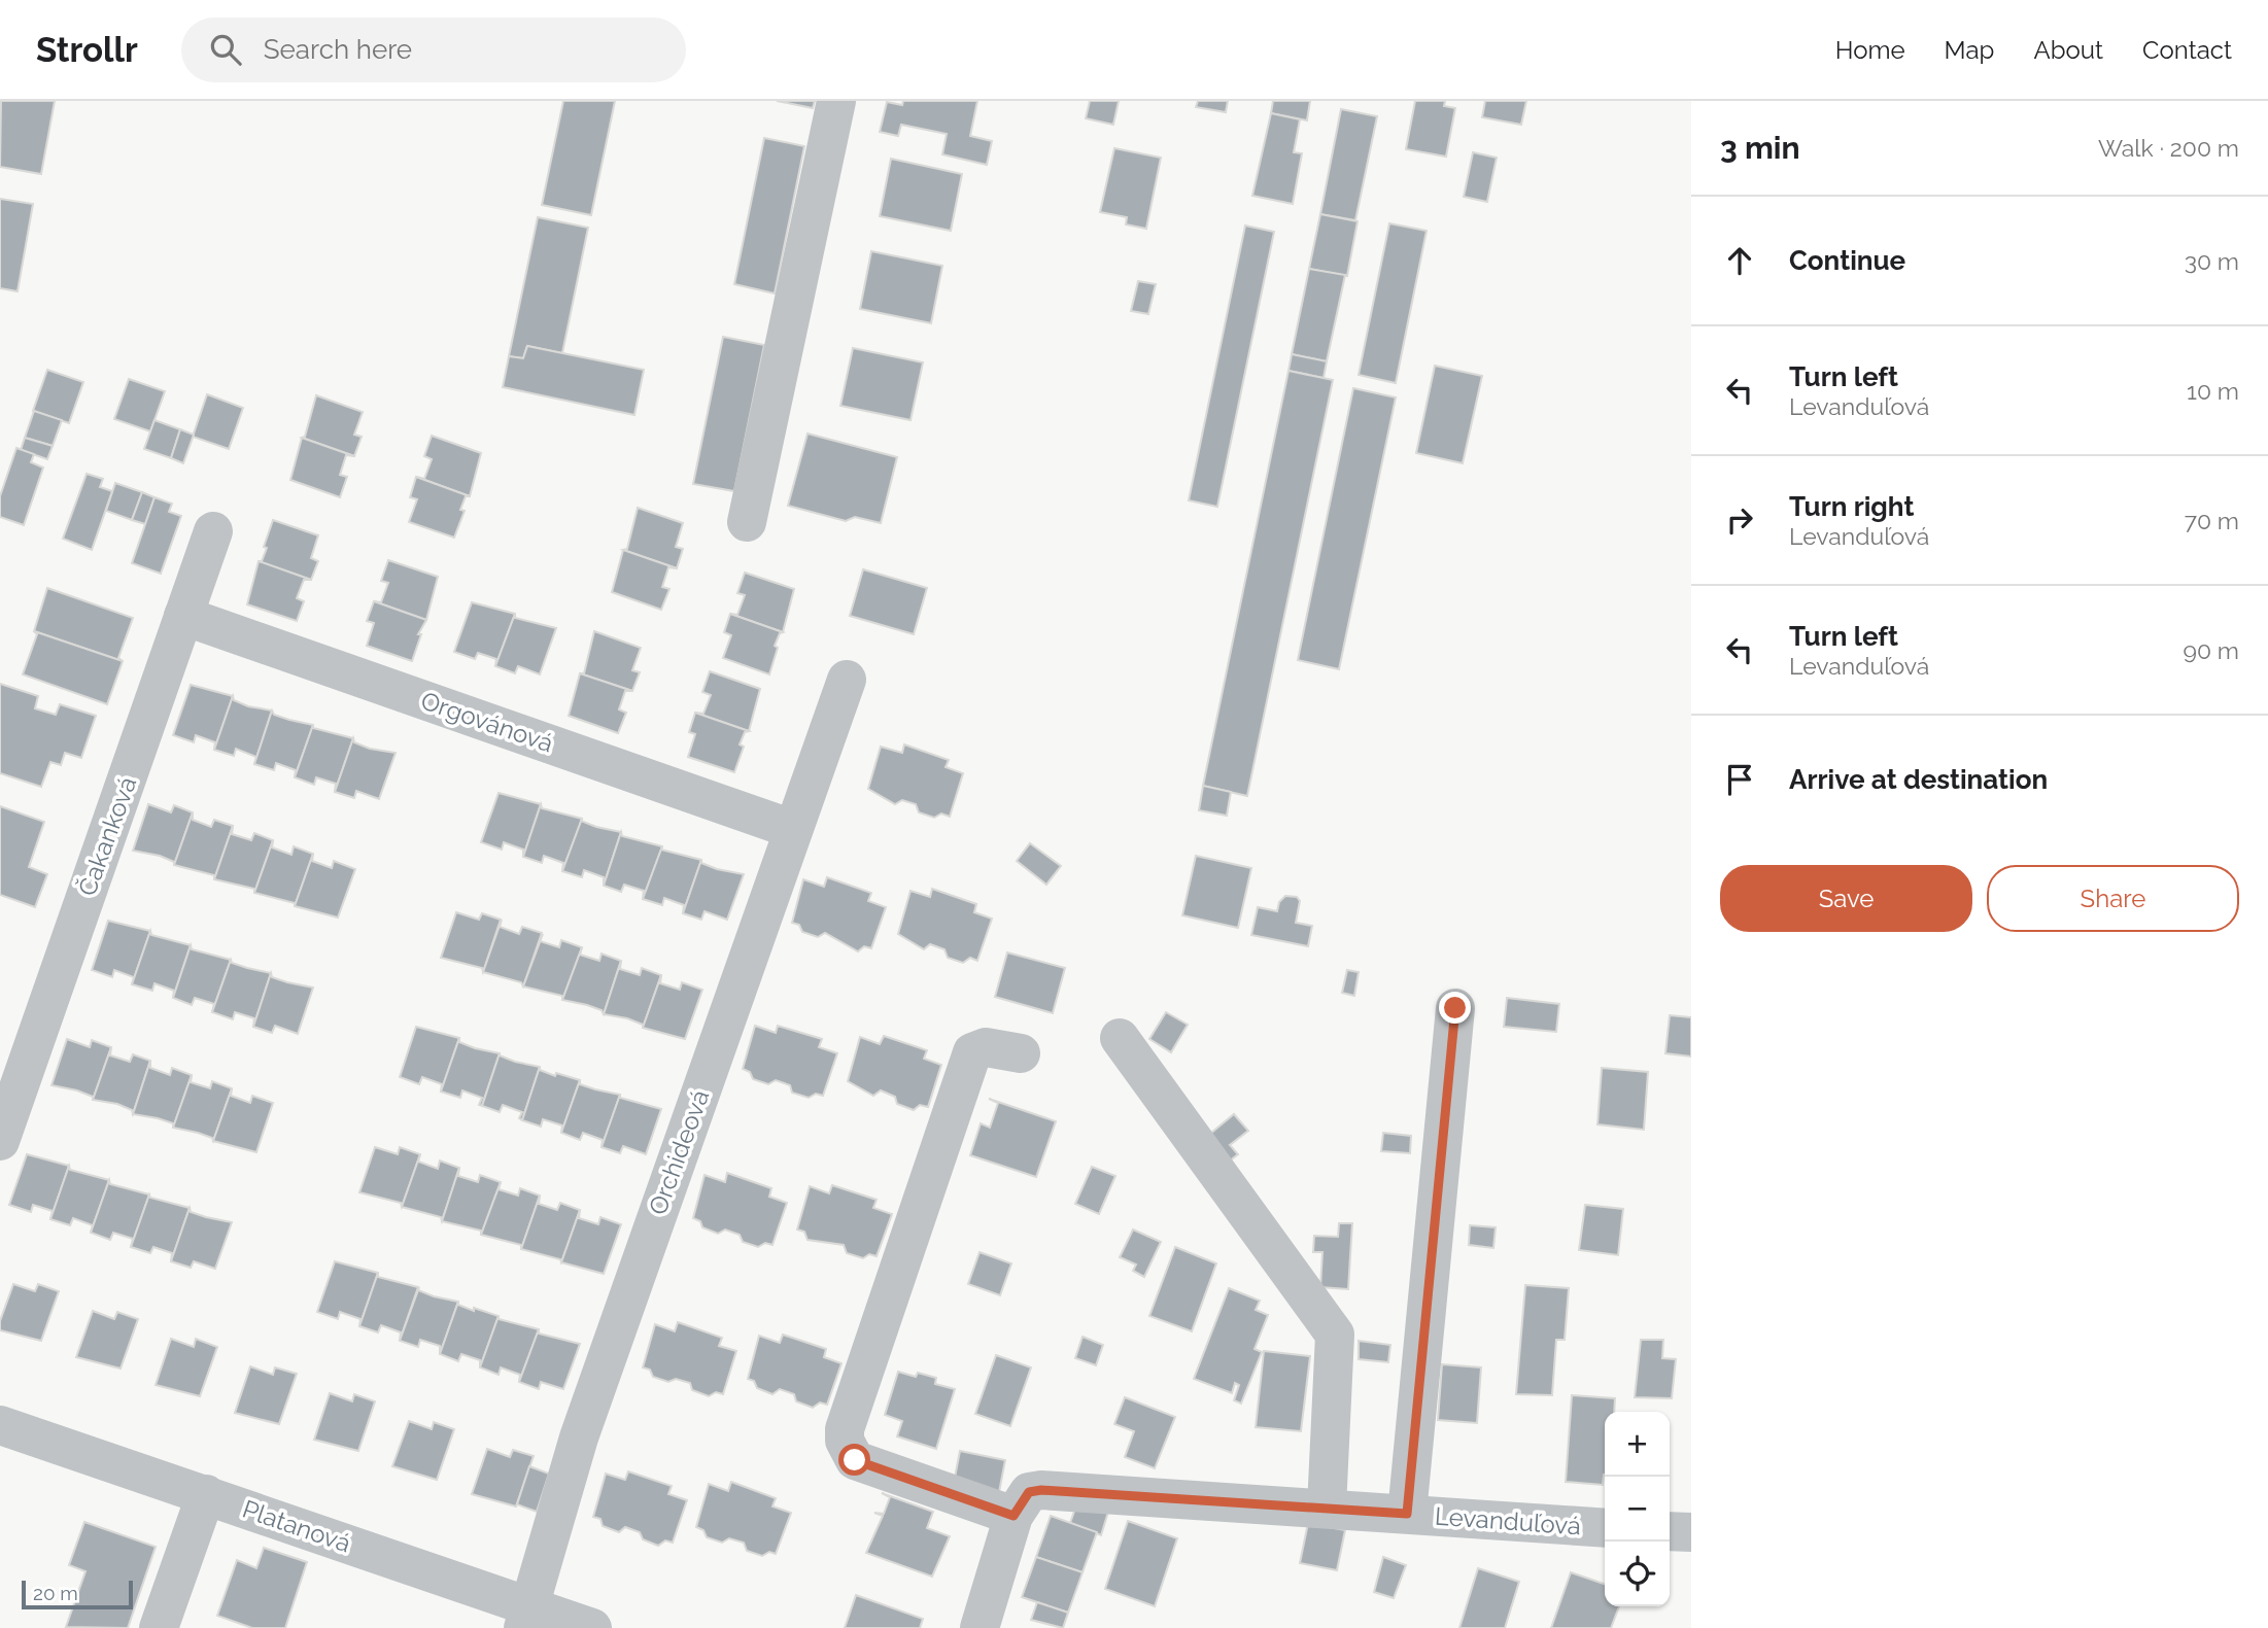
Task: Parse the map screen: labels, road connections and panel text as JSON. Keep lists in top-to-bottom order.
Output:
{
  "streets": {
    "street": [
      "Orgovánová",
      "Čakanková",
      "Orchideová",
      "Levanduľová",
      "Platanová"
    ]
  },
  "crossings": [
    ["Orgovánová", "Čakanková"],
    ["Orgovánová", "Orchideová"],
    ["Orchideová", "Platanová"]
  ],
  "scale_bar": "20 m",
  "page": {
    "header": "Strollr",
    "search": "Search here",
    "nav": [
      "Home",
      "Map",
      "About",
      "Contact"
    ],
    "heading": ["3 min", "Walk · 200 m"],
    "list": [
      ["Continue", "30 m"],
      ["Turn left", "Levanduľová", "10 m"],
      ["Turn right", "Levanduľová", "70 m"],
      ["Turn left", "Levanduľová", "90 m"],
      "Arrive at destination"
    ],
    "buttons": ["Save", "Share"],
    "map_buttons": ["+", "−"],
    "scale": "20 m"
  }
}
